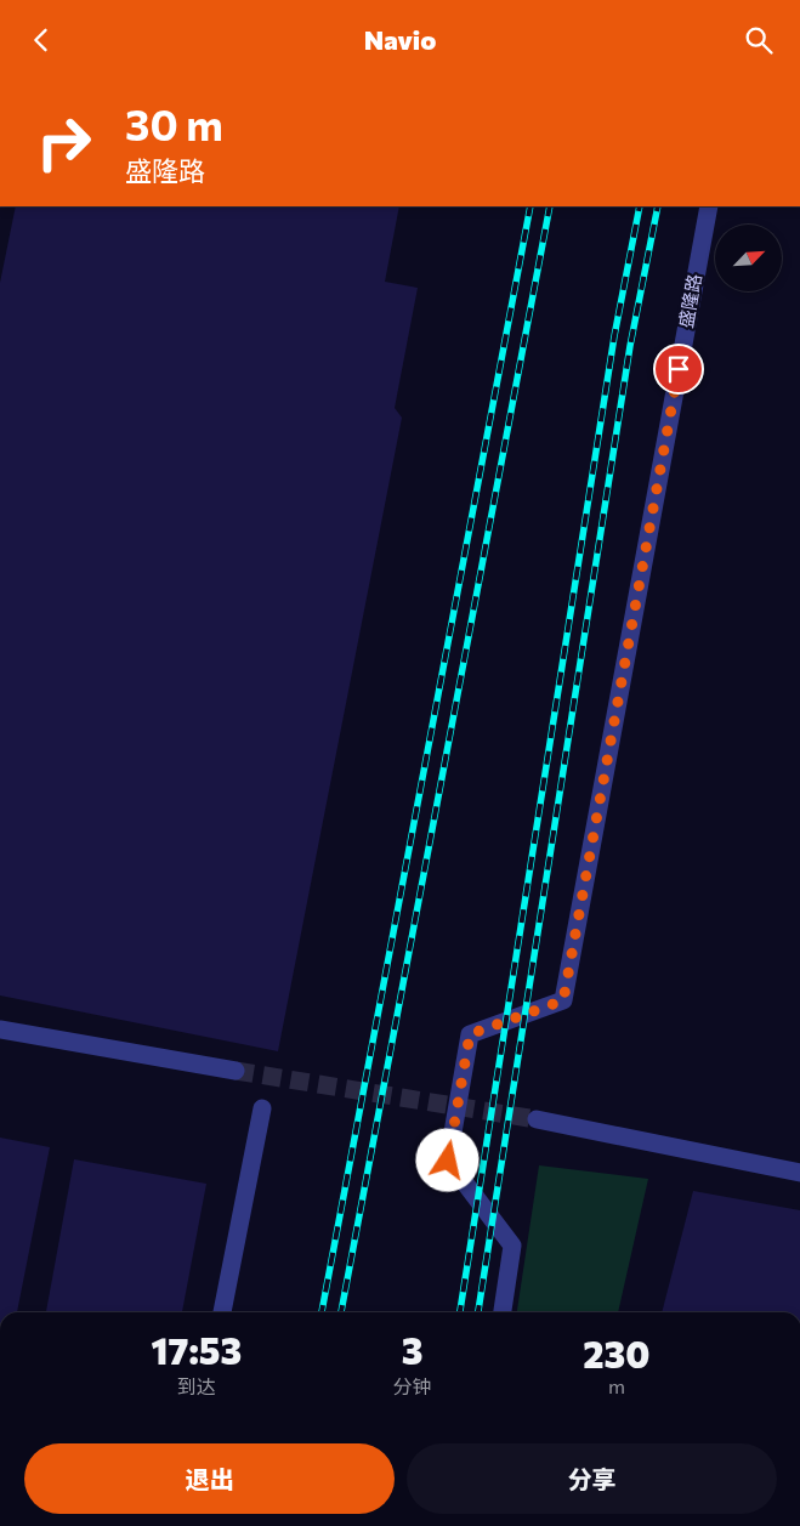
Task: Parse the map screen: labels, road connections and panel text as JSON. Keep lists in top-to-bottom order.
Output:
{
  "streets": {
    "street": ["盛隆路"]
  },
  "north": "top right",
  "page": {
    "header": "Navio",
    "turn": ["30 m", "盛隆路"],
    "eta": [
      "17:53",
      "到达",
      "3",
      "分钟",
      "230",
      "m"
    ],
    "buttons": ["退出", "分享"]
  }
}
